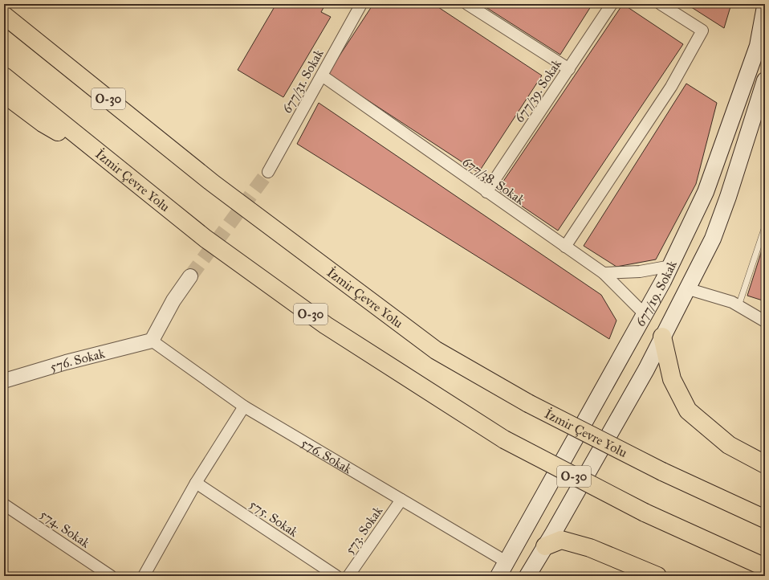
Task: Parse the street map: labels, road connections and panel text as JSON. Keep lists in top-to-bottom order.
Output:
{
  "streets": {
    "highway": ["O-30", "İzmir Çevre Yolu"],
    "main road": ["677/19. Sokak"],
    "street": [
      "677/31. Sokak",
      "677/39. Sokak",
      "677/38. Sokak",
      "576. Sokak",
      "575. Sokak",
      "574. Sokak",
      "573. Sokak"
    ]
  },
  "crossings": [
    ["677/31. Sokak", "677/38. Sokak"],
    ["677/39. Sokak", "677/38. Sokak"],
    ["677/38. Sokak", "677/19. Sokak"],
    ["677/19. Sokak", "576. Sokak"],
    ["576. Sokak", "573. Sokak"]
  ]
}
